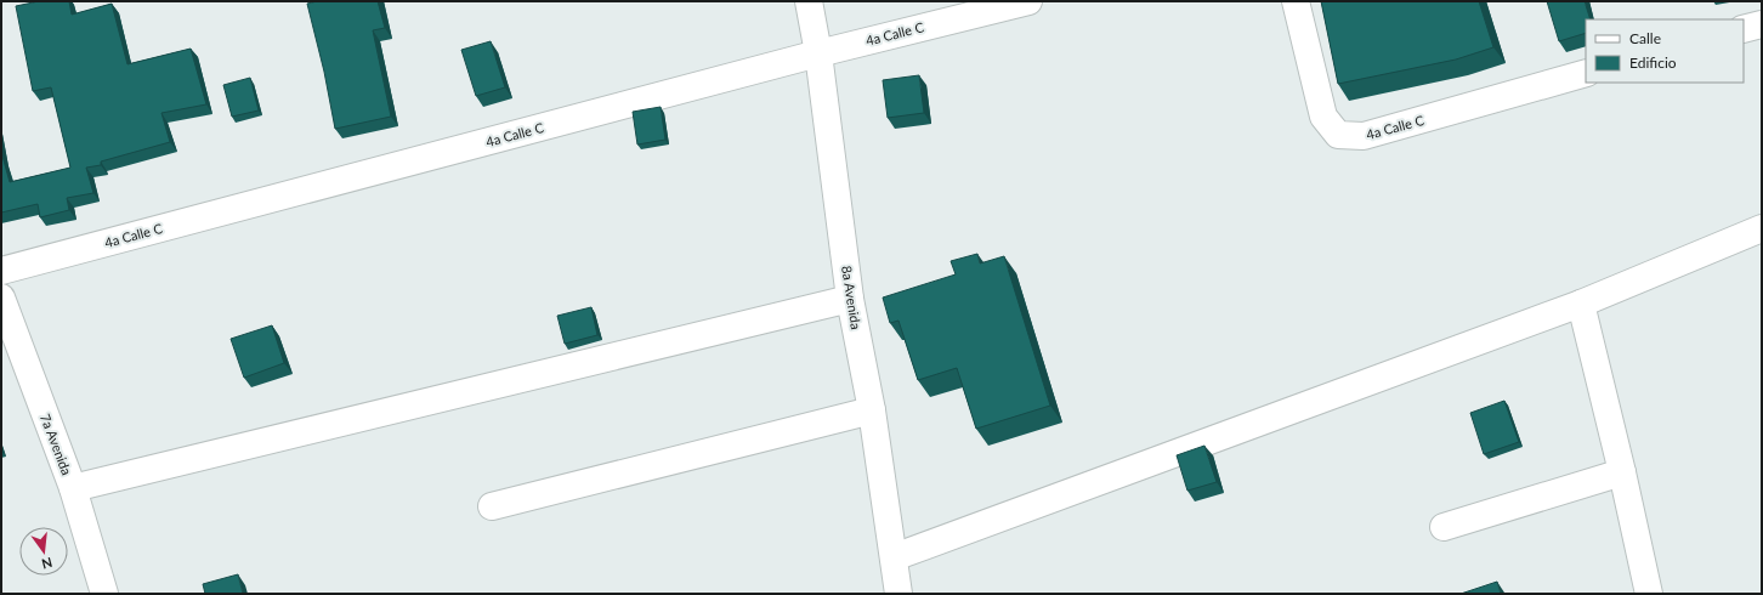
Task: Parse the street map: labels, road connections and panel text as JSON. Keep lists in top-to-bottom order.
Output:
{
  "streets": {
    "street": ["4a Calle C", "8a Avenida", "7a Avenida"]
  },
  "crossings": [
    ["4a Calle C", "8a Avenida"]
  ],
  "legend": ["Calle", "Edificio"],
  "north": "bottom"
}
